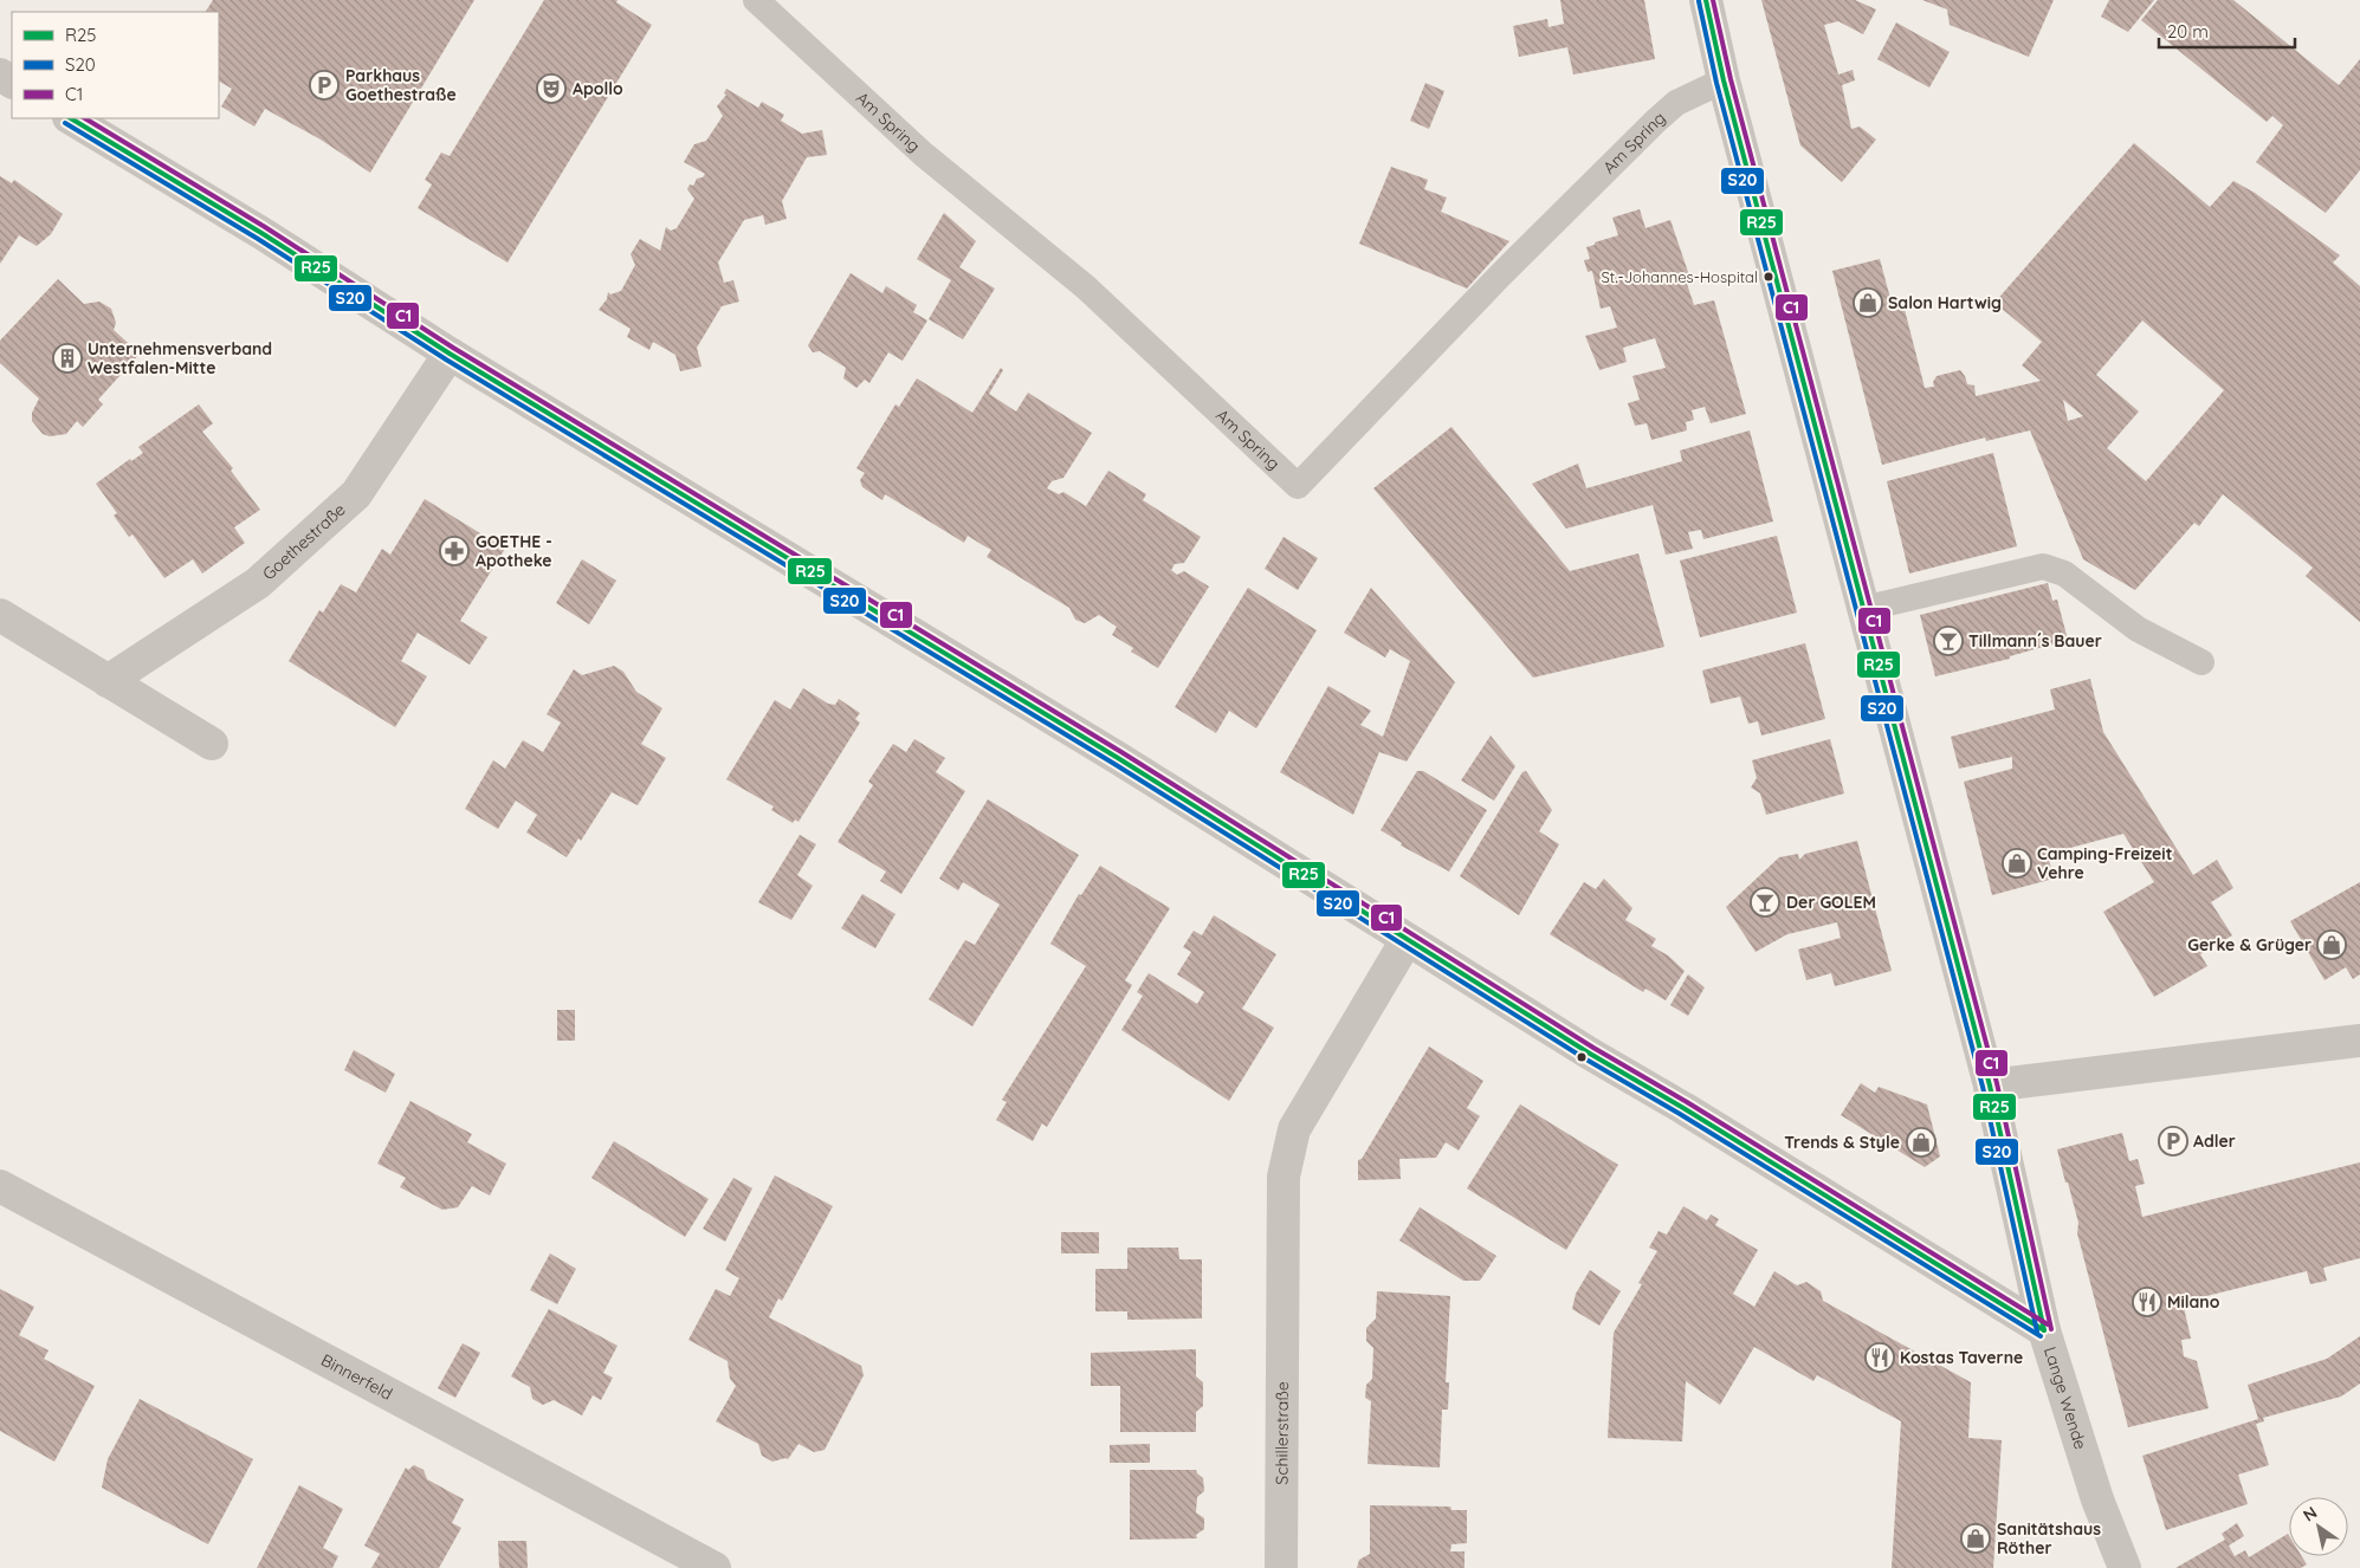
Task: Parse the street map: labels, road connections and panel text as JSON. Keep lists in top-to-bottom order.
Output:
{
  "streets": {
    "street": [
      "Goethestraße",
      "Binnerfeld",
      "Lange Wende",
      "Schillerstraße"
    ],
    "lane": ["Am Spring"]
  },
  "crossings": [
    ["Am Spring", "Lange Wende"]
  ],
  "places": {
    "parking": ["Parkhaus Goethestraße", "Adler"],
    "theatre": ["Apollo"],
    "other": ["St.-Johannes-Hospital"],
    "shop": [
      "Salon Hartwig",
      "Camping-Freizeit Vehre",
      "Gerke & Grüger",
      "Trends & Style",
      "Sanitätshaus Röther"
    ],
    "building": ["Unternehmensverband Westfalen-Mitte"],
    "pharmacy": ["GOETHE - Apotheke"],
    "bar": ["Tillmann´s Bauer", "Der GOLEM"],
    "restaurant": ["Milano", "Kostas Taverne"]
  },
  "lines": ["transit line R25", "transit line C1", "transit line S20"],
  "legend": ["R25", "S20", "C1"],
  "scale_bar": "20 m",
  "north": "top left"
}
